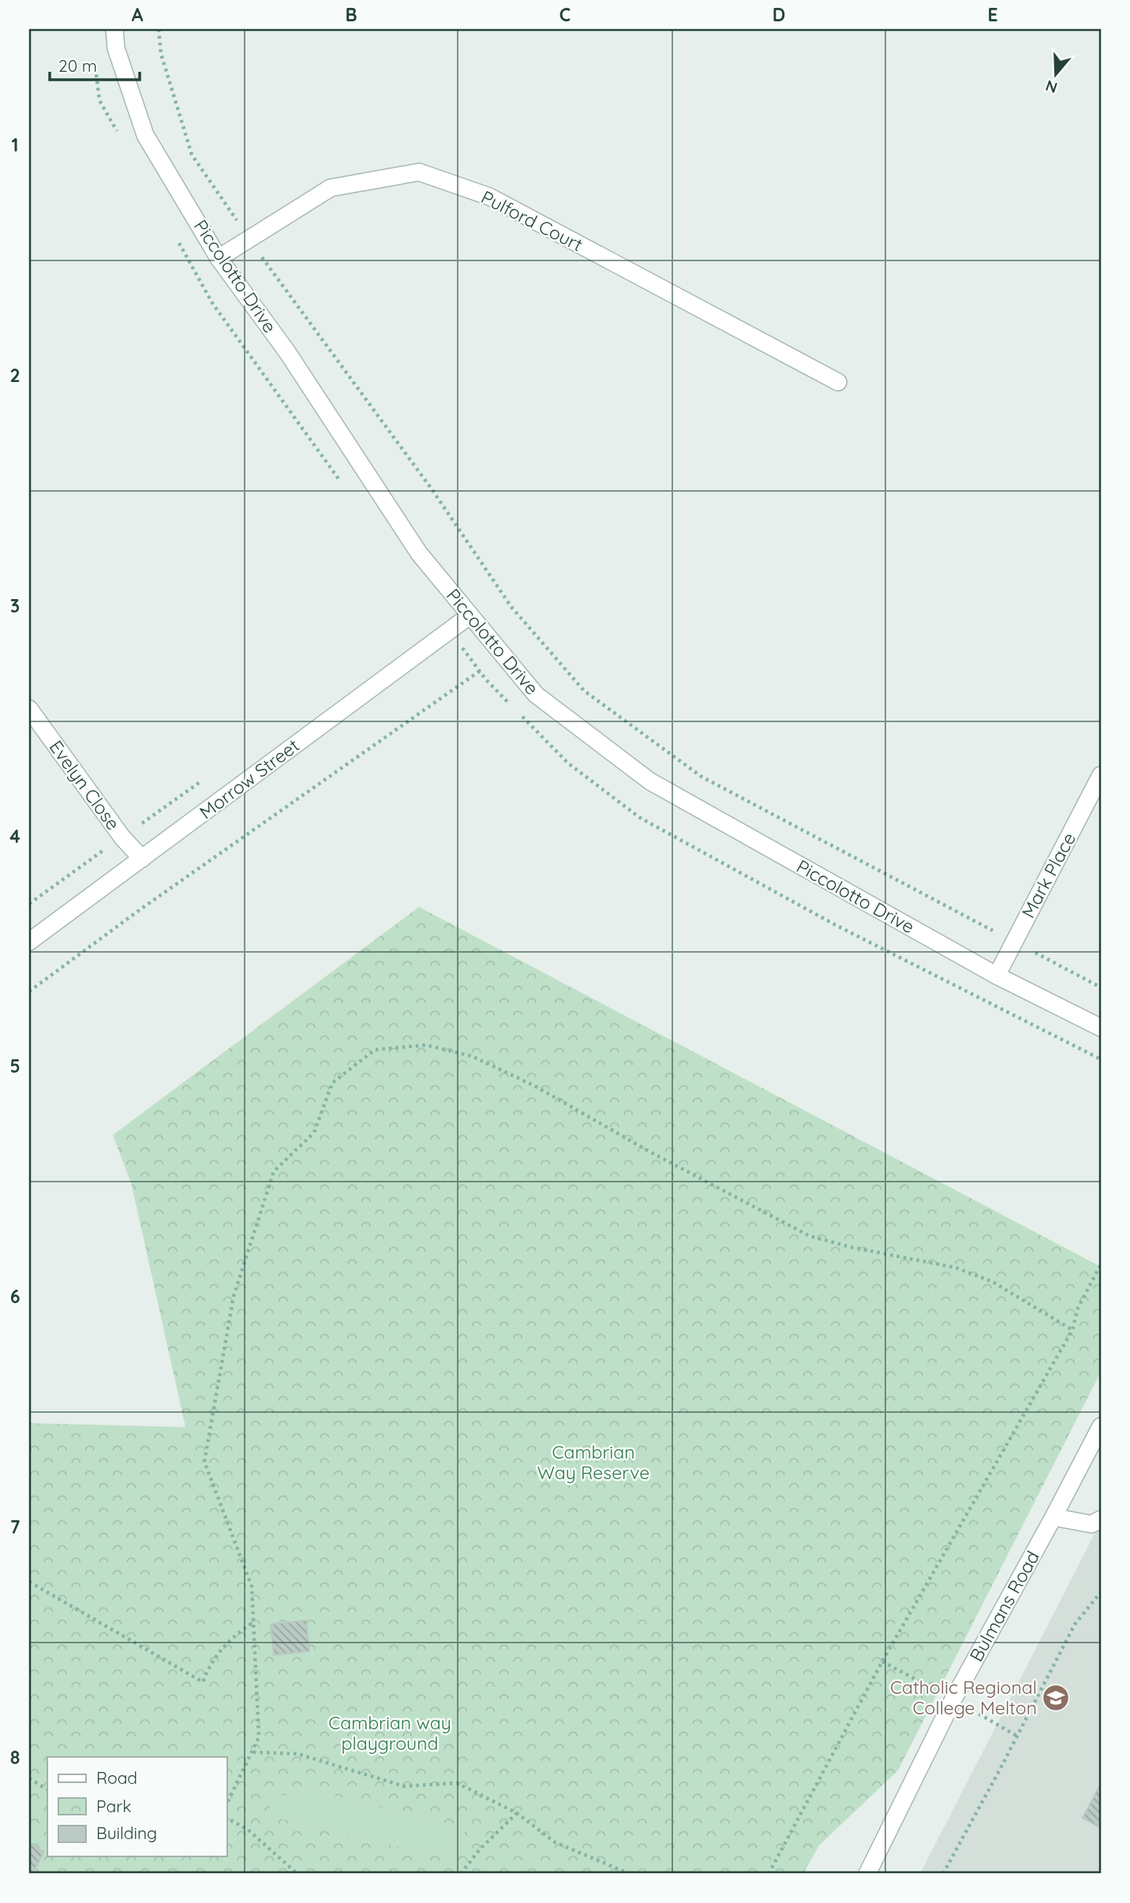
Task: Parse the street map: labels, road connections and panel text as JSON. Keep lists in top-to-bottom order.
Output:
{
  "streets": {
    "street": [
      "Pulford Court",
      "Piccolotto Drive",
      "Morrow Street",
      "Evelyn Close",
      "Mark Place",
      "Bulmans Road"
    ]
  },
  "crossings": [
    ["Pulford Court", "Piccolotto Drive"],
    ["Piccolotto Drive", "Morrow Street"],
    ["Piccolotto Drive", "Mark Place"],
    ["Morrow Street", "Evelyn Close"]
  ],
  "parks": ["Cambrian Way Reserve", "Cambrian way playground"],
  "places": {
    "school or university": ["Catholic Regional College Melton"]
  },
  "legend": ["Road", "Park", "Building"],
  "scale_bar": "20 m",
  "north": "bottom",
  "grid": {
    "columns": [
      "A",
      "B",
      "C",
      "D",
      "E"
    ],
    "rows": [
      "1",
      "2",
      "3",
      "4",
      "5",
      "6",
      "7",
      "8"
    ]
  }
}
